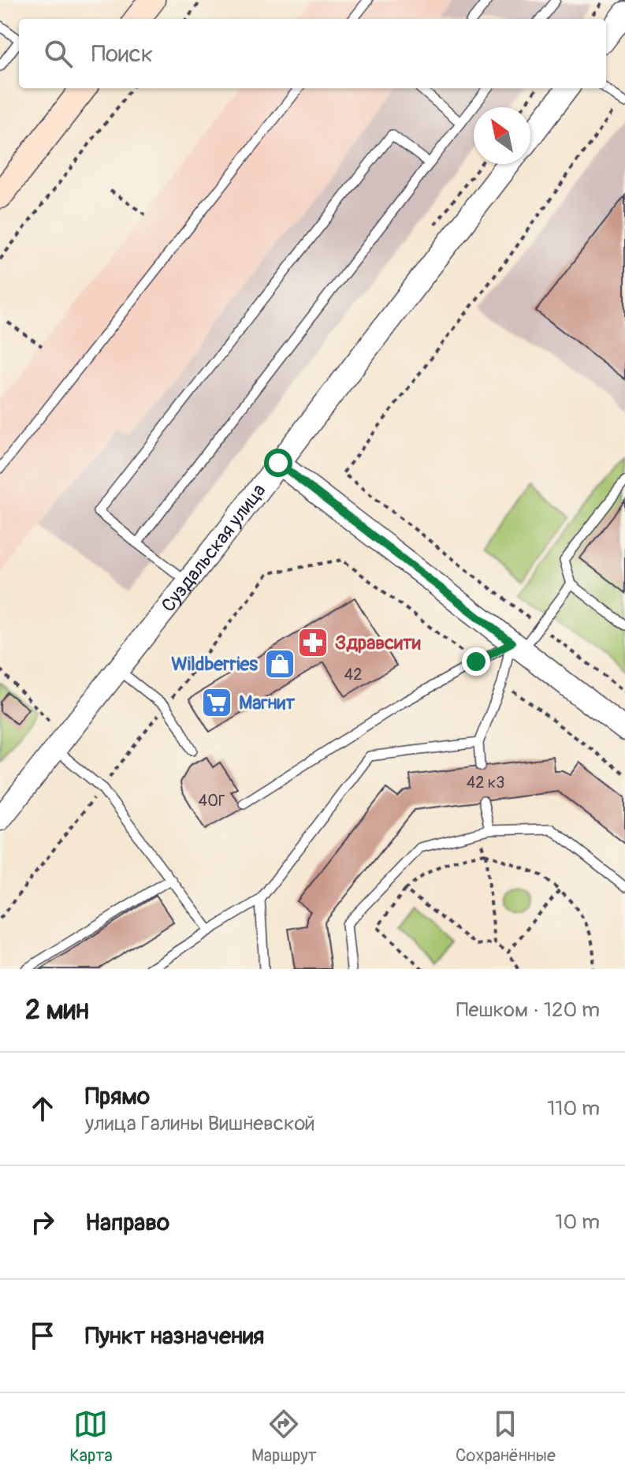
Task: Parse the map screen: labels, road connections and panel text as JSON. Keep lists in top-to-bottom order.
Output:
{
  "streets": {
    "street": ["Суздальская улица"]
  },
  "places": {
    "pharmacy": ["Здравсити"],
    "shop": ["Wildberries"],
    "supermarket": ["Магнит"]
  },
  "house_numbers": ["42", "42 к3", "40Г"],
  "north": "top left",
  "page": {
    "search": "Поиск",
    "heading": ["2 мин", "Пешком · 120 m"],
    "list": [
      ["Прямо", "улица Галины Вишневской", "110 m"],
      ["Направо", "10 m"],
      "Пункт назначения"
    ],
    "nav": ["Карта", "Маршрут", "Сохранённые"]
  }
}
